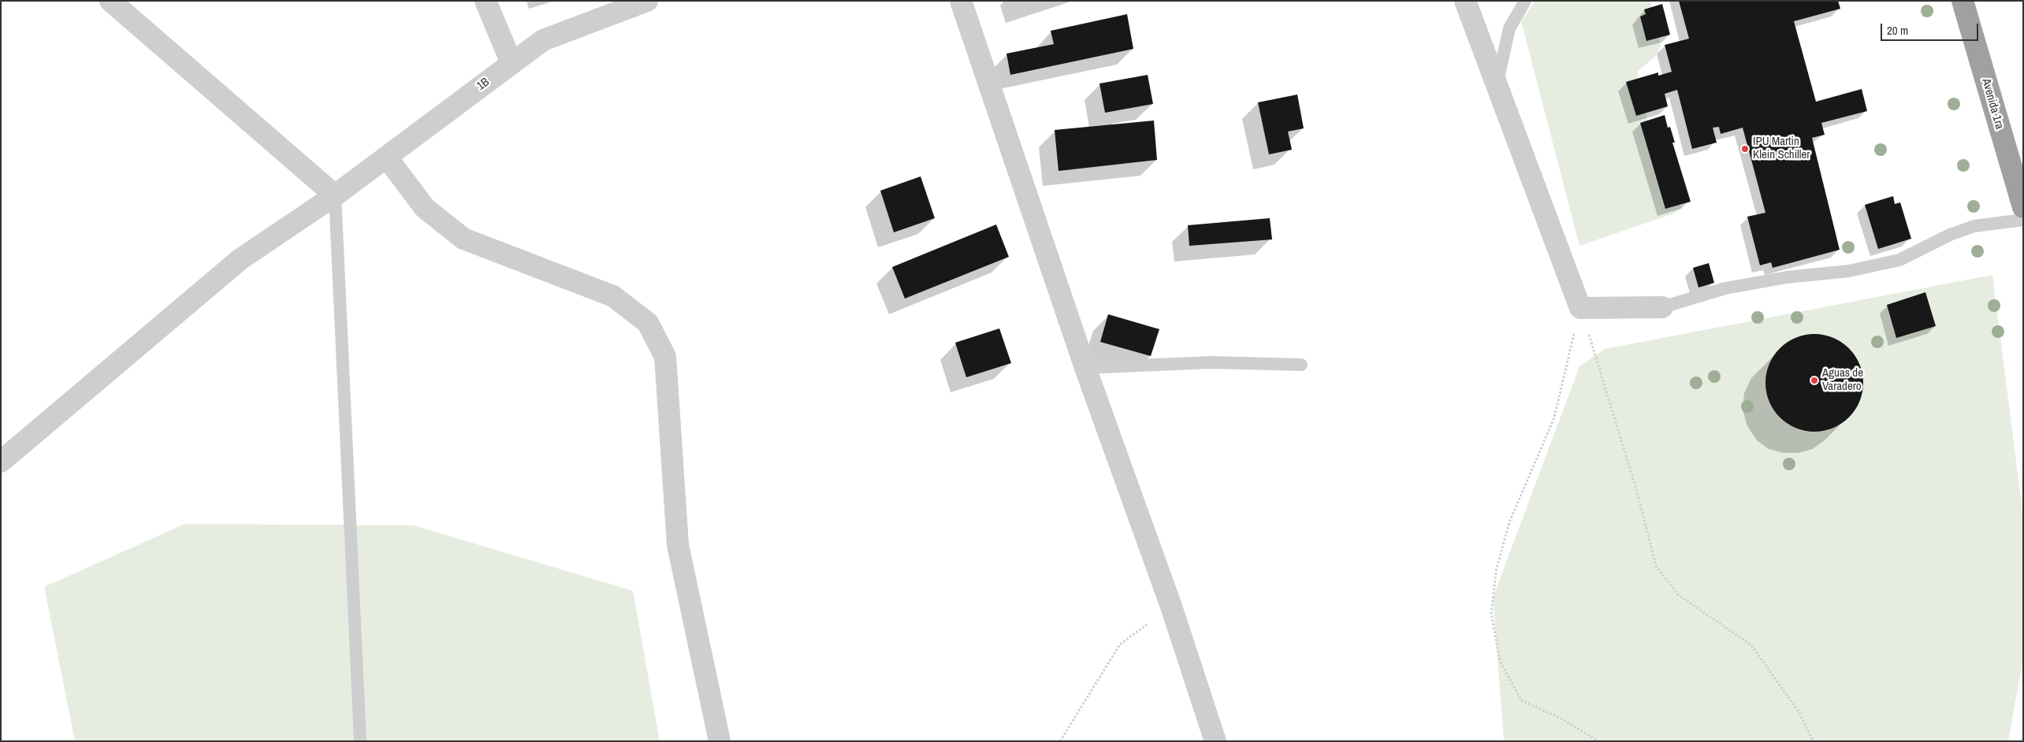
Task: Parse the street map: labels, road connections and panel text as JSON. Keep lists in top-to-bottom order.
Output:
{
  "streets": {
    "highway": ["Avenida 1ra"],
    "street": ["1B"]
  },
  "places": ["IPU Martin Klein Schiller", "Aguas de Varadero"],
  "scale_bar": "20 m"
}
